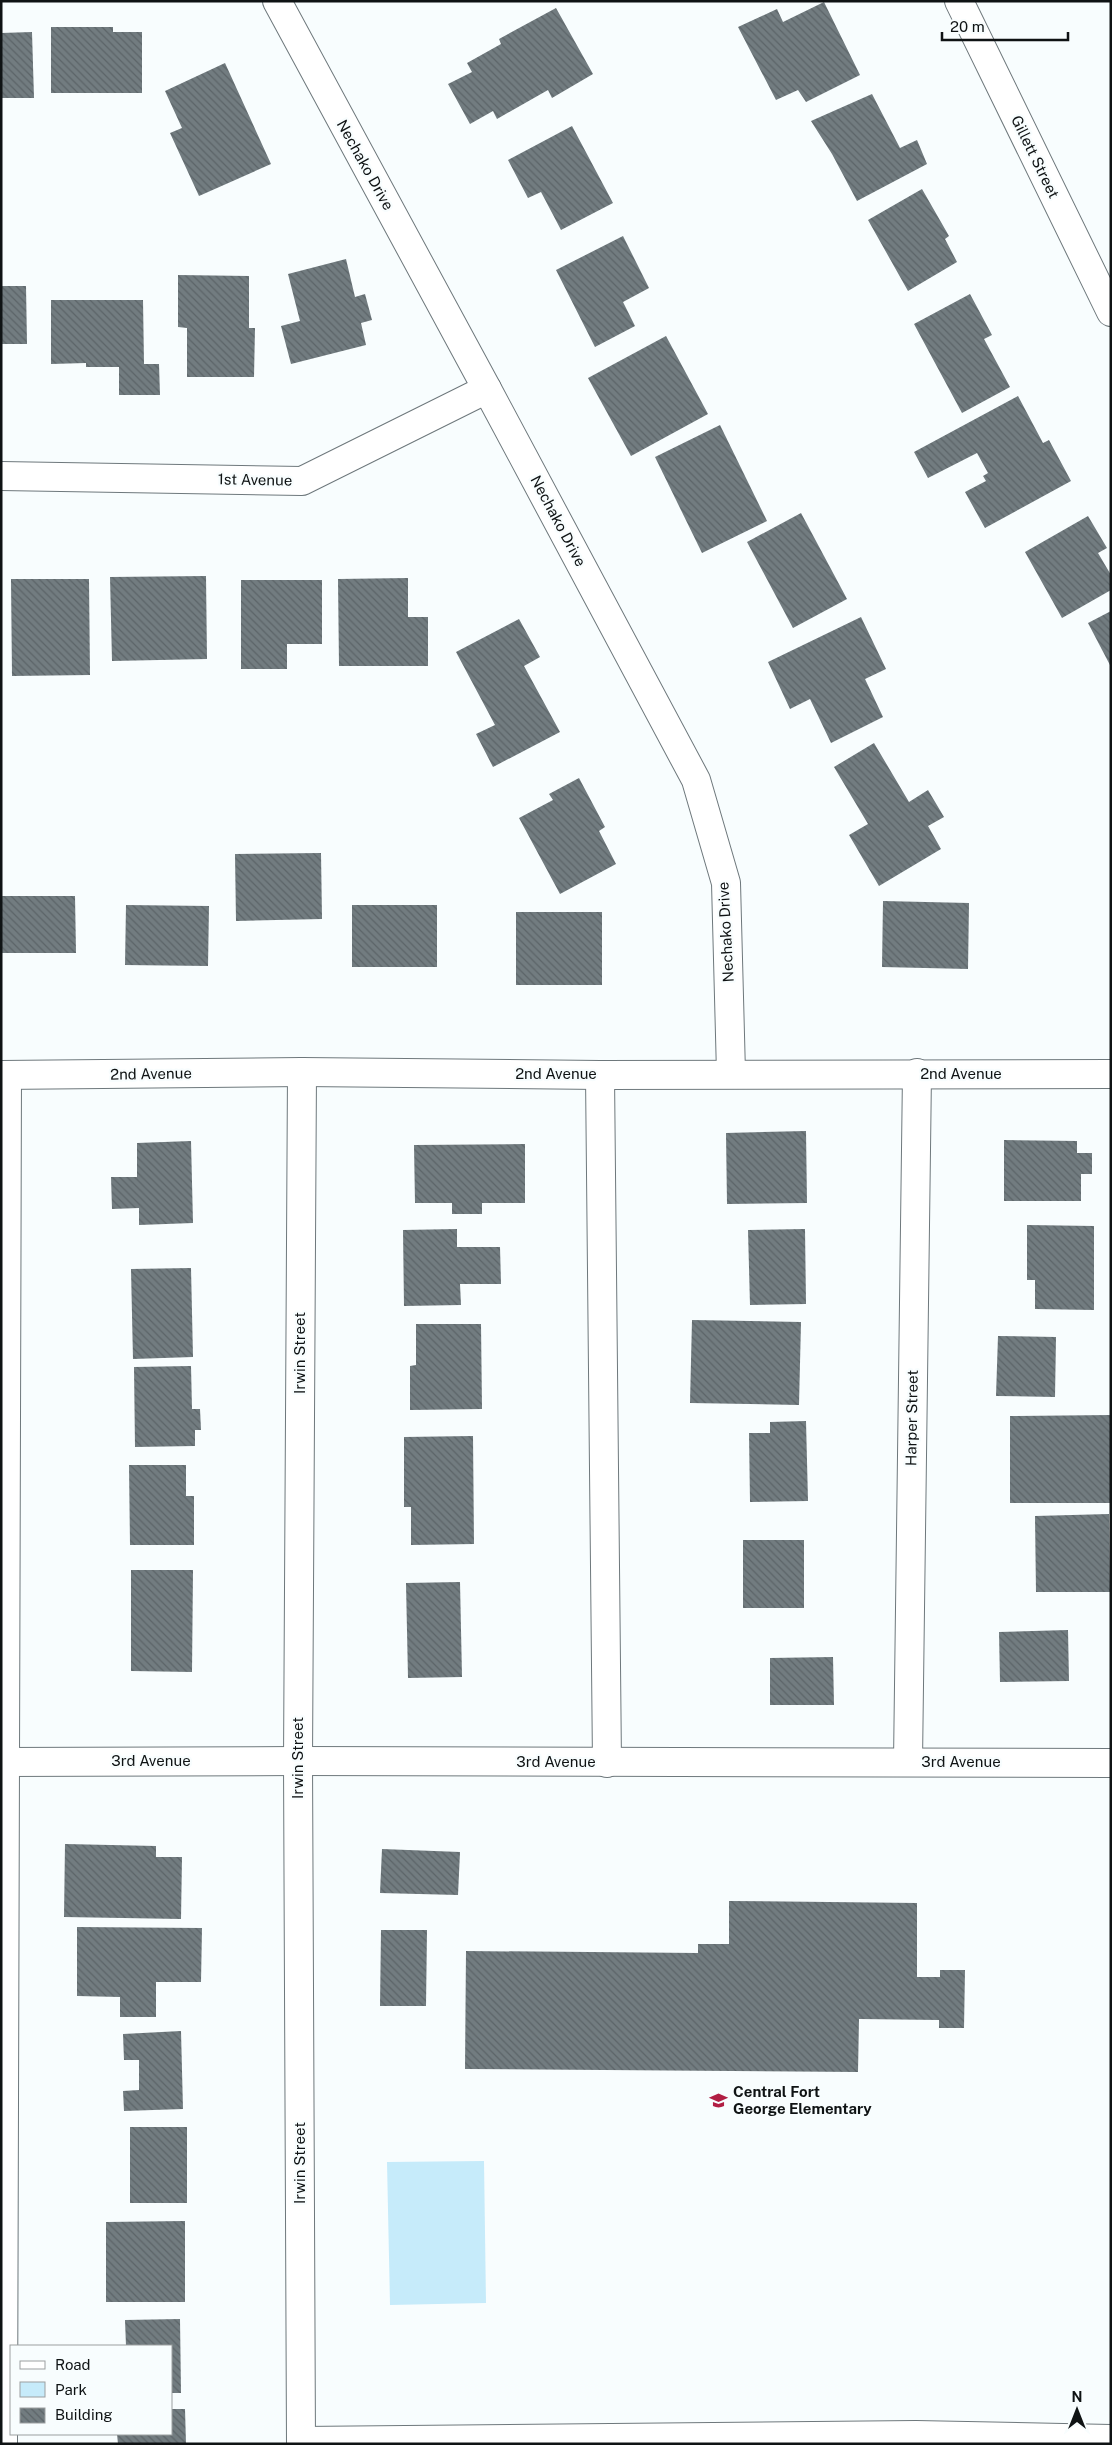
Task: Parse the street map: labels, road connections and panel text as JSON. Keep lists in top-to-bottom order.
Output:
{
  "streets": {
    "street": [
      "Gillett Street",
      "Nechako Drive",
      "1st Avenue",
      "2nd Avenue",
      "Irwin Street",
      "Harper Street",
      "3rd Avenue"
    ]
  },
  "crossings": [
    ["Nechako Drive", "1st Avenue"],
    ["Nechako Drive", "2nd Avenue"],
    ["2nd Avenue", "Irwin Street"],
    ["2nd Avenue", "Harper Street"],
    ["Irwin Street", "3rd Avenue"],
    ["Harper Street", "3rd Avenue"]
  ],
  "places": {
    "school or university": ["Central Fort George Elementary"]
  },
  "legend": ["Road", "Park", "Building"],
  "scale_bar": "20 m",
  "north": "top"
}
